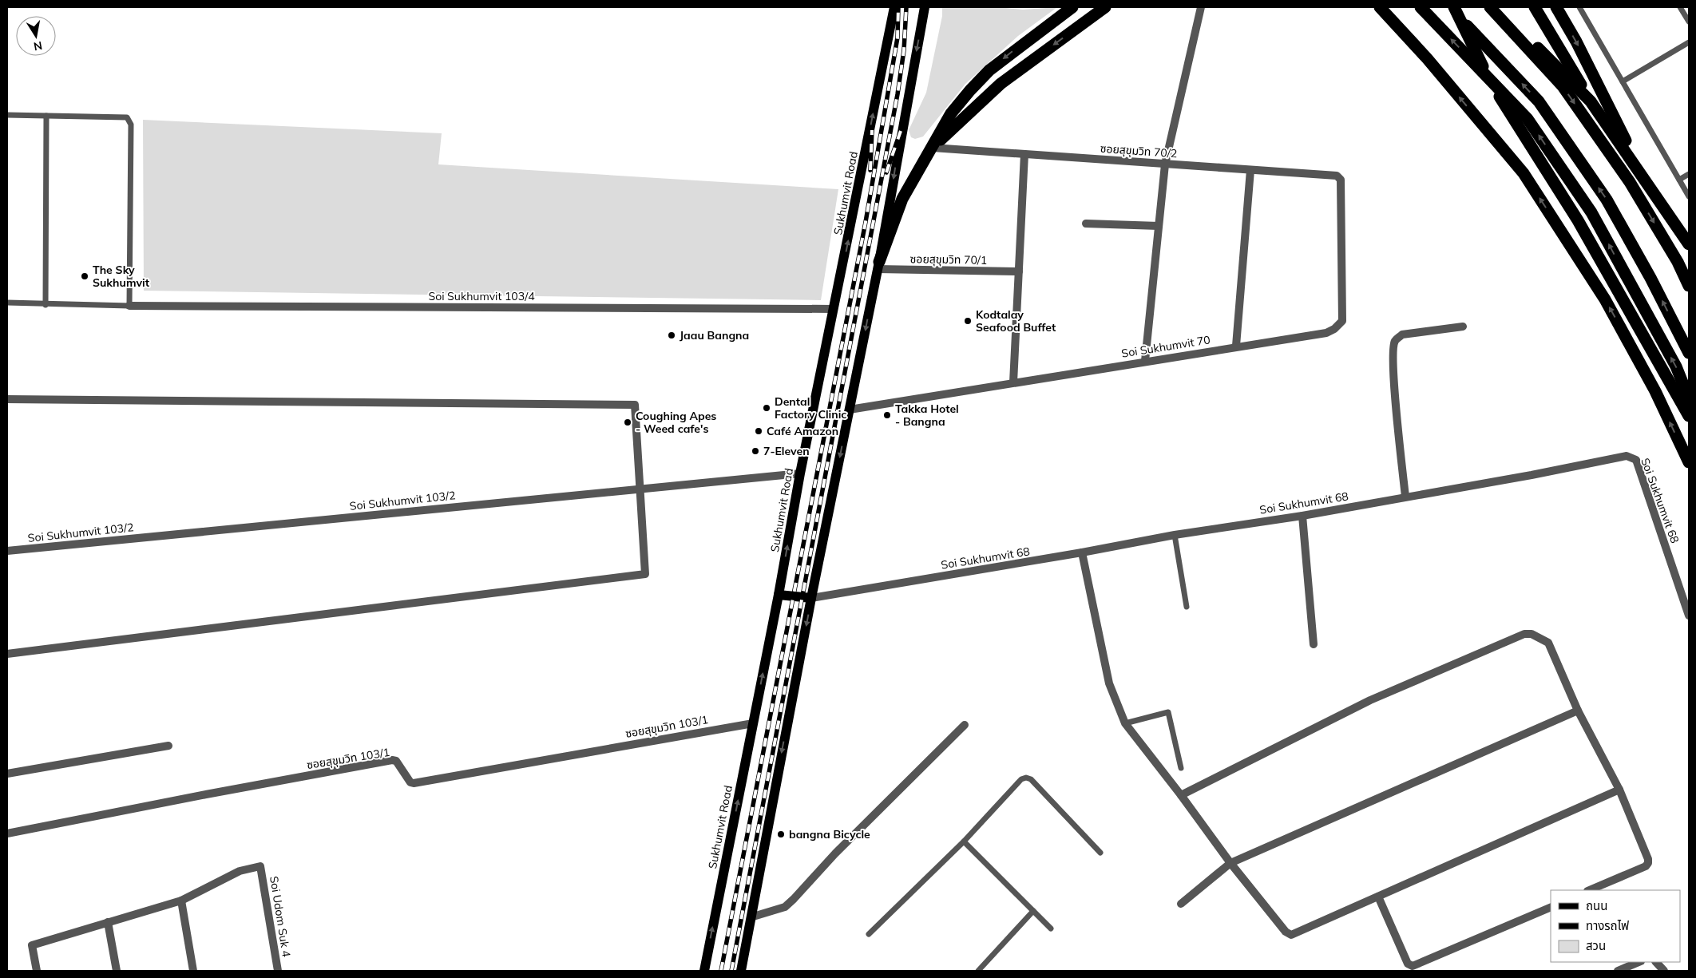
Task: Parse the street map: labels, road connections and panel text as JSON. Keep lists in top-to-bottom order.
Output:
{
  "streets": {
    "main road": ["Sukhumvit Road"],
    "street": [
      "ซอยสุขุมวิท 70/2",
      "ซอยสุขุมวิท 70/1",
      "Soi Sukhumvit 103/4",
      "Soi Sukhumvit 70",
      "Soi Sukhumvit 103/2",
      "Soi Sukhumvit 68",
      "ซอยสุขุมวิท 103/1",
      "Soi Udom Suk 4"
    ]
  },
  "crossings": [
    ["ซอยสุขุมวิท 70/2", "Soi Sukhumvit 70"],
    ["Sukhumvit Road", "Soi Sukhumvit 103/4"],
    ["Sukhumvit Road", "Soi Sukhumvit 103/2"],
    ["Sukhumvit Road", "ซอยสุขุมวิท 103/1"]
  ],
  "places": [
    "The Sky Sukhumvit",
    "Kodtalay Seafood Buffet",
    "Jaau Bangna",
    "Dental Factory Clinic",
    "Takka Hotel - Bangna",
    "Coughing Apes - Weed cafe's",
    "Café Amazon",
    "7-Eleven",
    "bangna Bicycle"
  ],
  "legend": ["ถนน", "ทางรถไฟ", "สวน"],
  "north": "bottom"
}
